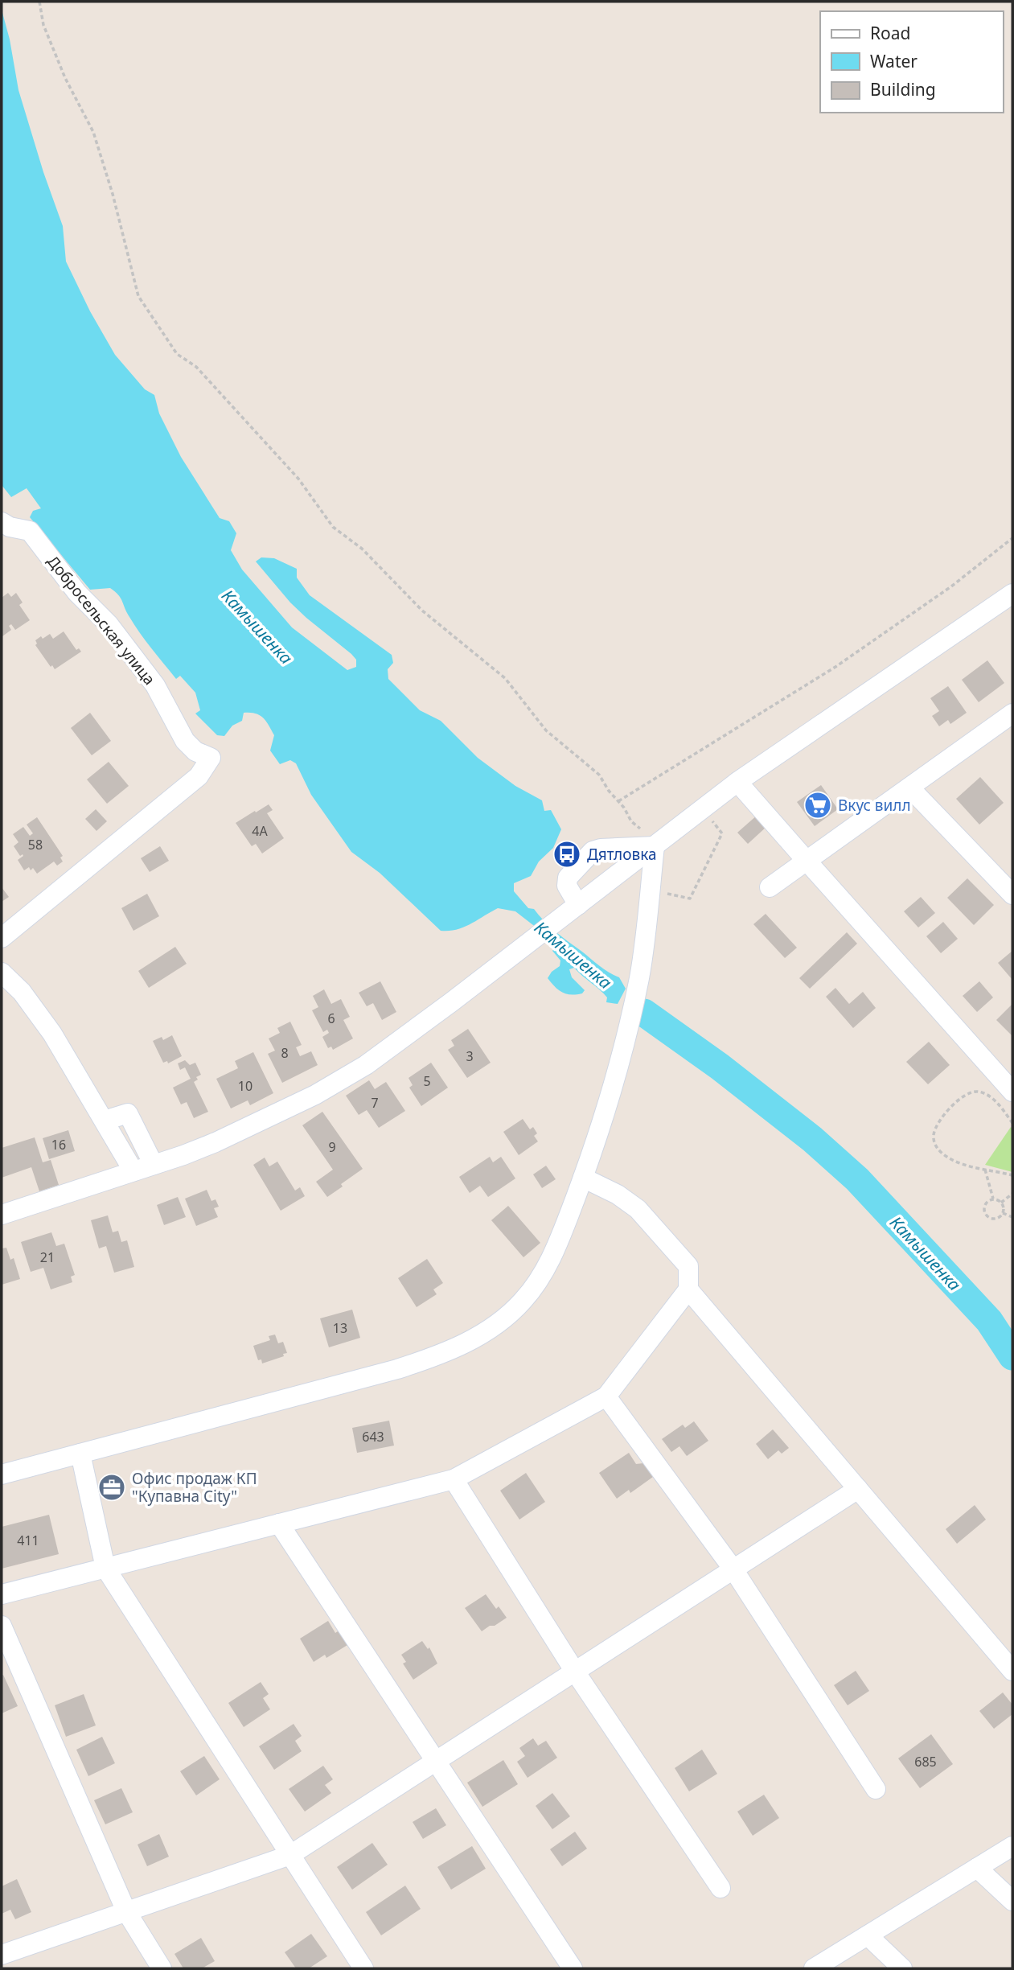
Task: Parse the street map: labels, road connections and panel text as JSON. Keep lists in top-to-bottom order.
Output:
{
  "streets": {
    "street": ["Добросельская улица"]
  },
  "water": ["Камышенка"],
  "places": {
    "supermarket": ["Вкус вилл"],
    "bus stop": ["Дятловка"],
    "office": ["Офис продаж КП \"Купавна City\""]
  },
  "house_numbers": [
    "4А",
    "58",
    "6",
    "8",
    "3",
    "5",
    "10",
    "7",
    "16",
    "9",
    "21",
    "13",
    "643",
    "411",
    "685"
  ],
  "legend": ["Road", "Water", "Building"]
}
